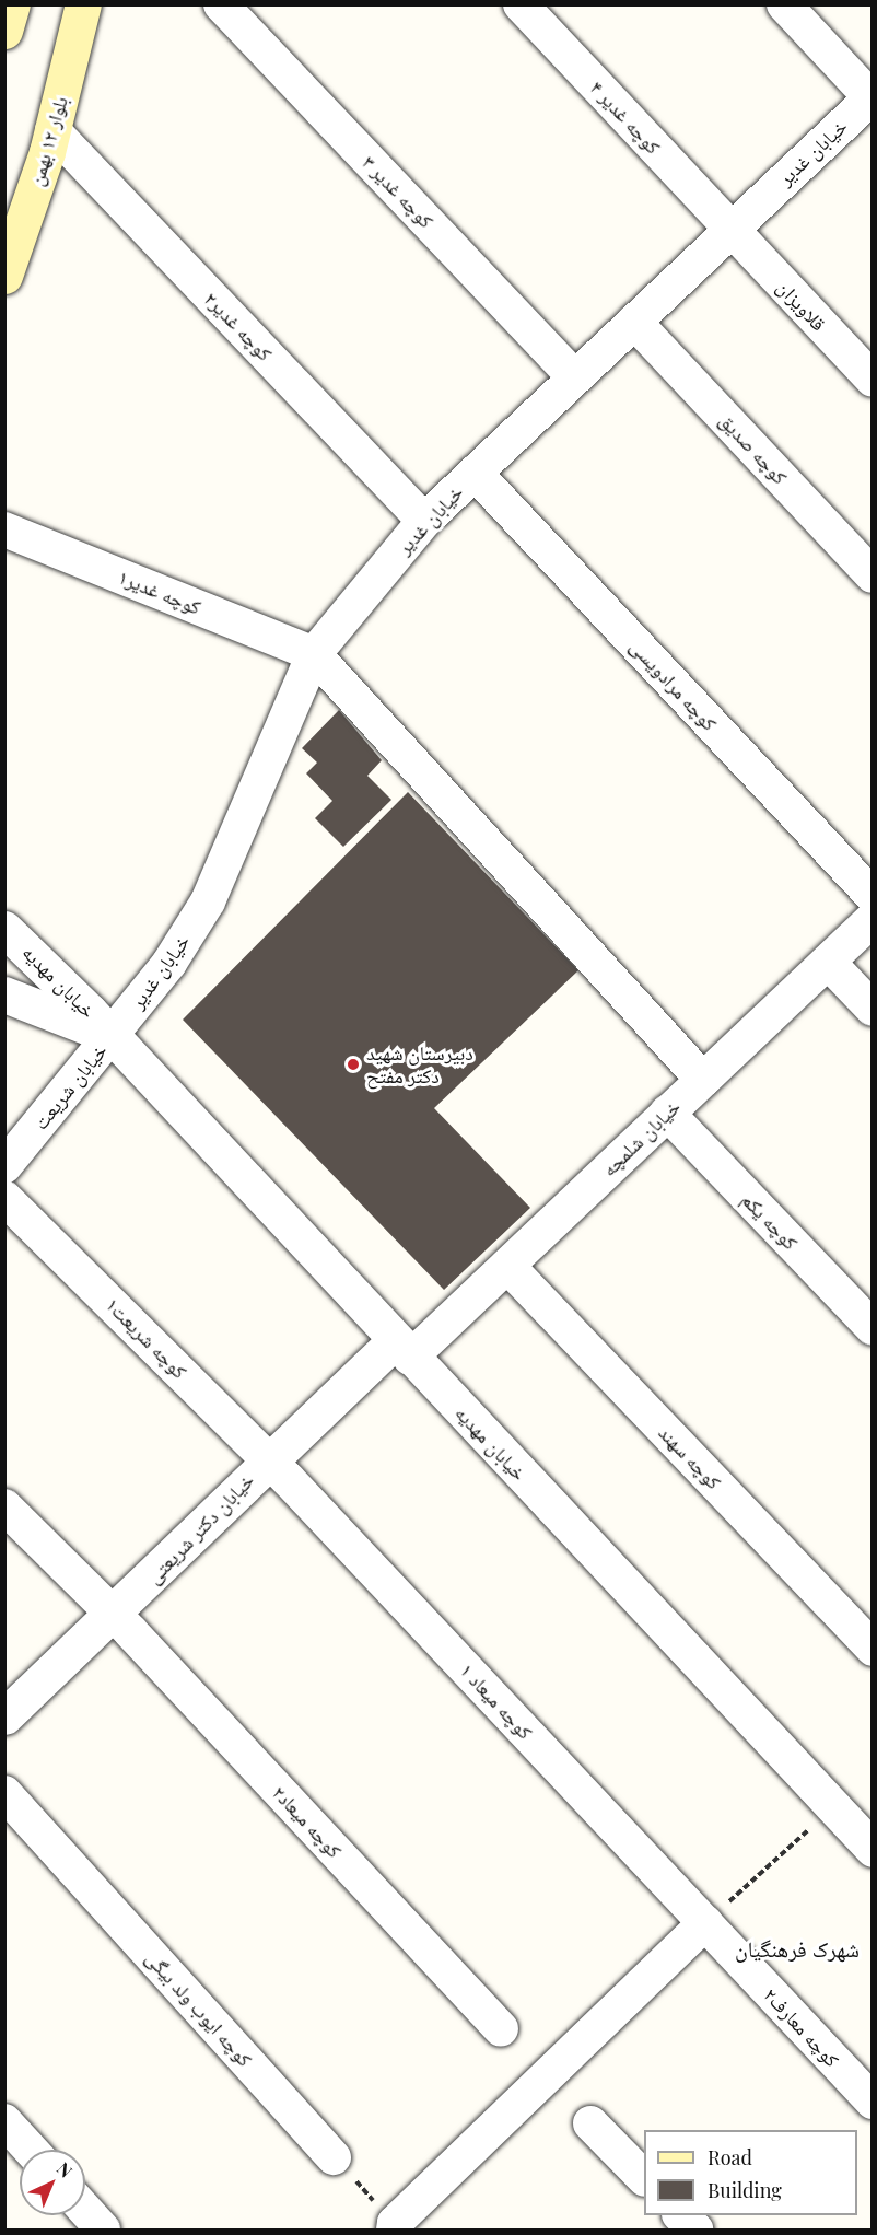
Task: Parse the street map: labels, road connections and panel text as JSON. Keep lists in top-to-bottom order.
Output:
{
  "streets": {
    "main road": ["بلوار ۱۲ بهمن"],
    "street": [
      "کوچه غدیر ۴",
      "خیابان غدیر",
      "کوچه غدیر ۳",
      "قلاویزان",
      "کوچه غدیر۲",
      "کوچه صدیق",
      "کوچه غدیر۱",
      "کوچه مرادویسی",
      "خیابان مهدیه",
      "خیابان شریعت",
      "خیابان شلمچه",
      "کوچه یکم",
      "کوچه شریعت۱",
      "کوچه سهند",
      "خیابان دکتر شریعتی",
      "کوچه میعاد ۱",
      "کوچه میعاد۲",
      "کوچه ایوب ولد بیگی",
      "کوچه معارف۲"
    ]
  },
  "crossings": [
    ["کوچه غدیر ۴", "خیابان غدیر"],
    ["کوچه غدیر ۴", "قلاویزان"],
    ["بلوار ۱۲ بهمن", "کوچه غدیر۲"],
    ["خیابان غدیر", "کوچه غدیر ۳"],
    ["خیابان غدیر", "قلاویزان"],
    ["خیابان غدیر", "کوچه غدیر۲"],
    ["خیابان غدیر", "کوچه صدیق"],
    ["خیابان غدیر", "کوچه غدیر۱"],
    ["خیابان غدیر", "کوچه مرادویسی"],
    ["خیابان غدیر", "خیابان مهدیه"],
    ["خیابان غدیر", "خیابان شریعت"],
    ["خیابان مهدیه", "خیابان شریعت"],
    ["خیابان مهدیه", "خیابان شلمچه"],
    ["خیابان مهدیه", "خیابان دکتر شریعتی"],
    ["خیابان شلمچه", "کوچه یکم"],
    ["خیابان شلمچه", "کوچه سهند"],
    ["خیابان شلمچه", "خیابان دکتر شریعتی"],
    ["کوچه شریعت۱", "خیابان دکتر شریعتی"],
    ["کوچه شریعت۱", "کوچه میعاد ۱"],
    ["خیابان دکتر شریعتی", "کوچه میعاد ۱"],
    ["خیابان دکتر شریعتی", "کوچه میعاد۲"],
    ["کوچه میعاد ۱", "کوچه معارف۲"]
  ],
  "districts": ["شهرک فرهنگیان"],
  "places": ["دبیرستان شهید دکتر مفتح"],
  "legend": ["Road", "Building"],
  "north": "top right"
}
